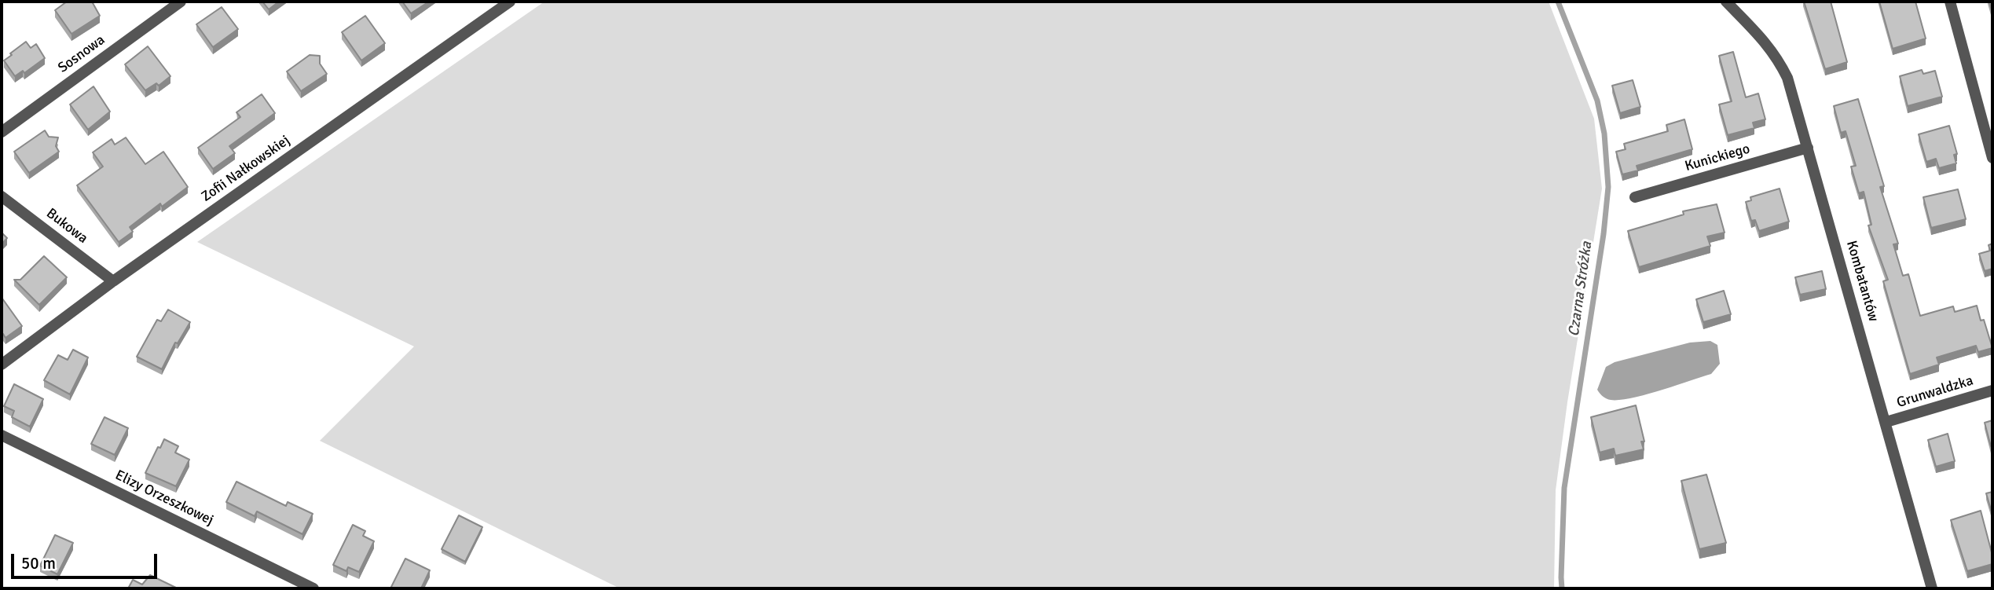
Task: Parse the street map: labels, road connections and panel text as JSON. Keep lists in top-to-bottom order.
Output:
{
  "streets": {
    "street": [
      "Sosnowa",
      "Kunickiego",
      "Zofii Nałkowskiej",
      "Bukowa",
      "Kombatantów",
      "Grunwaldzka",
      "Elizy Orzeszkowej"
    ]
  },
  "crossings": [
    ["Kunickiego", "Kombatantów"],
    ["Zofii Nałkowskiej", "Bukowa"],
    ["Kombatantów", "Grunwaldzka"]
  ],
  "water": ["Czarna Stróżka"],
  "scale_bar": "50 m"
}
